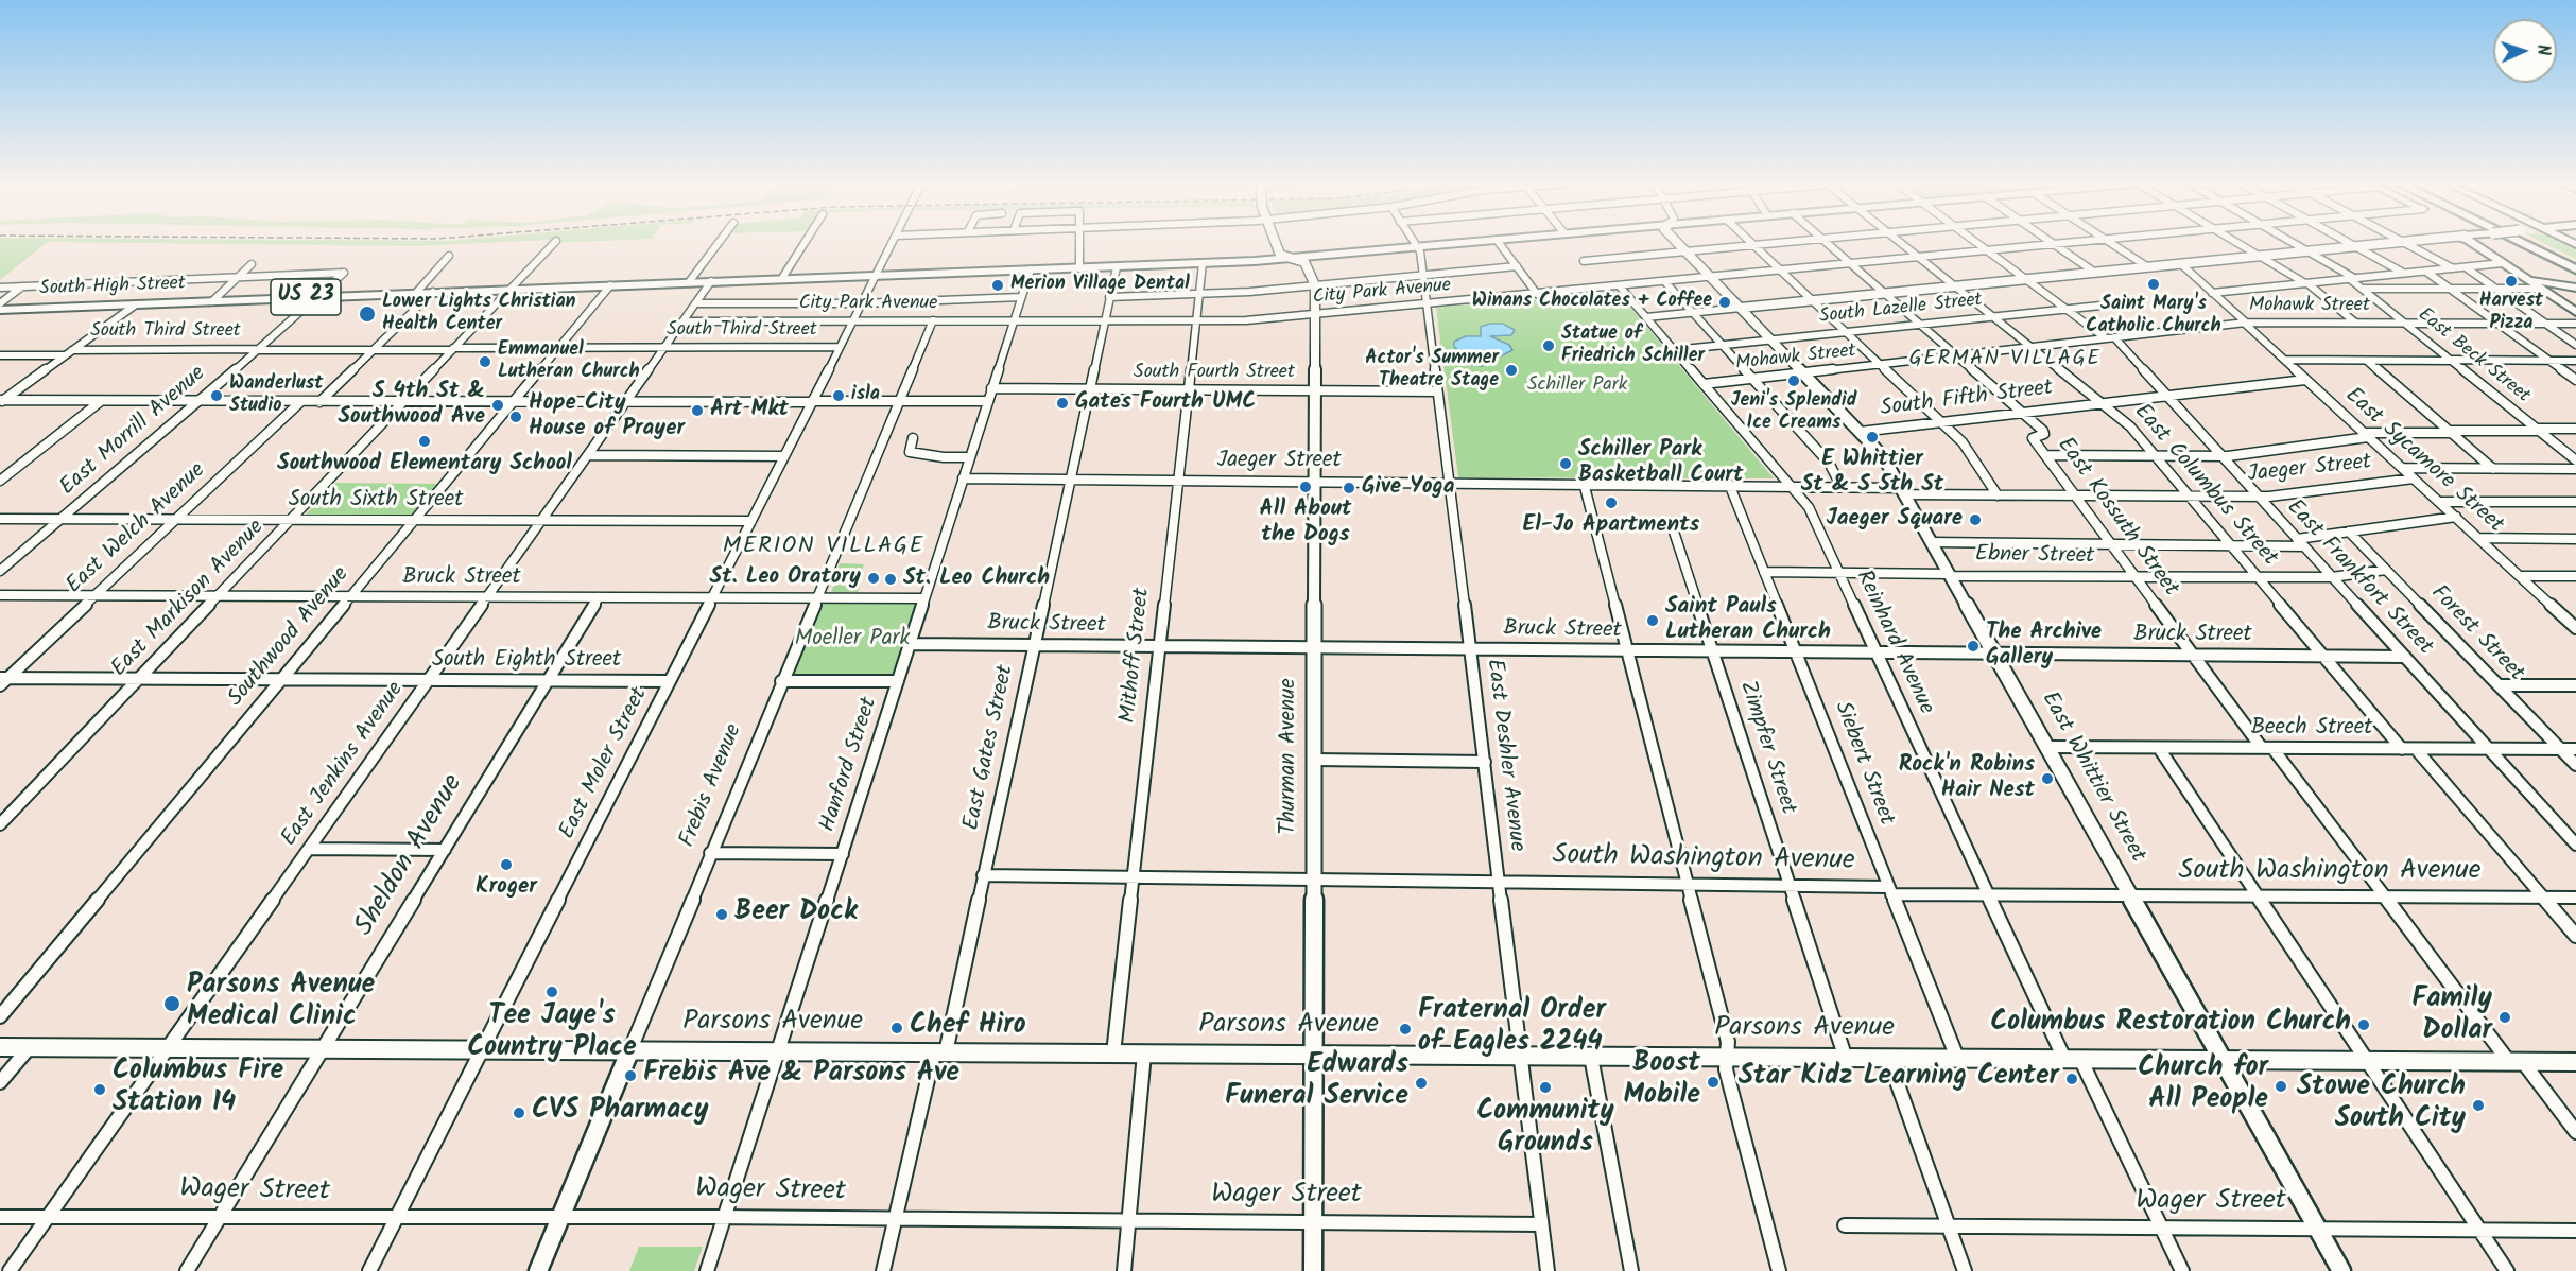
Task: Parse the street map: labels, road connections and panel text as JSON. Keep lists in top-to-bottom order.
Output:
{
  "streets": {
    "main road": ["South High Street", "US 23", "Parsons Avenue"],
    "street": [
      "City Park Avenue",
      "Mohawk Street",
      "South Lazelle Street",
      "South Third Street",
      "East Beck Street",
      "South Fourth Street",
      "South Fifth Street",
      "East Morrill Avenue",
      "Jaeger Street",
      "East Sycamore Street",
      "East Columbus Street",
      "South Sixth Street",
      "East Kossuth Street",
      "East Welch Avenue",
      "Ebner Street",
      "Bruck Street",
      "East Frankfort Street",
      "East Markison Avenue",
      "Forest Street",
      "Southwood Avenue",
      "Reinhard Avenue",
      "Mithoff Street",
      "South Eighth Street",
      "Beech Street",
      "East Gates Street",
      "Zimpfer Street",
      "East Deshler Avenue",
      "Thurman Avenue",
      "East Moler Street",
      "Siebert Street",
      "East Jenkins Avenue",
      "Hanford Street",
      "East Whittier Street",
      "Frebis Avenue",
      "Sheldon Avenue",
      "South Washington Avenue",
      "Wager Street"
    ]
  },
  "crossings": [
    ["South High Street", "East Morrill Avenue"],
    ["South High Street", "East Markison Avenue"],
    ["South High Street", "Southwood Avenue"],
    ["South High Street", "Mithoff Street"],
    ["South High Street", "East Gates Street"],
    ["South High Street", "East Deshler Avenue"],
    ["South High Street", "East Moler Street"],
    ["South High Street", "East Jenkins Avenue"],
    ["South High Street", "Hanford Street"],
    ["City Park Avenue", "East Columbus Street"],
    ["City Park Avenue", "East Kossuth Street"],
    ["City Park Avenue", "East Frankfort Street"],
    ["City Park Avenue", "Reinhard Avenue"],
    ["City Park Avenue", "Mithoff Street"],
    ["City Park Avenue", "East Gates Street"],
    ["City Park Avenue", "East Deshler Avenue"],
    ["City Park Avenue", "Thurman Avenue"],
    ["City Park Avenue", "East Moler Street"],
    ["City Park Avenue", "East Jenkins Avenue"],
    ["City Park Avenue", "Hanford Street"],
    ["City Park Avenue", "East Whittier Street"],
    ["City Park Avenue", "Frebis Avenue"],
    ["Mohawk Street", "East Beck Street"],
    ["Mohawk Street", "East Sycamore Street"],
    ["Mohawk Street", "East Columbus Street"],
    ["Mohawk Street", "East Kossuth Street"],
    ["Mohawk Street", "East Frankfort Street"],
    ["Mohawk Street", "Reinhard Avenue"],
    ["Mohawk Street", "East Whittier Street"],
    ["South Lazelle Street", "East Columbus Street"],
    ["South Lazelle Street", "East Kossuth Street"],
    ["South Lazelle Street", "East Frankfort Street"],
    ["South Lazelle Street", "Reinhard Avenue"],
    ["South Lazelle Street", "East Whittier Street"],
    ["South Third Street", "East Morrill Avenue"],
    ["South Third Street", "East Markison Avenue"],
    ["South Third Street", "Southwood Avenue"],
    ["South Third Street", "East Moler Street"],
    ["South Third Street", "East Jenkins Avenue"],
    ["South Fourth Street", "Mithoff Street"],
    ["South Fourth Street", "East Gates Street"],
    ["South Fourth Street", "East Deshler Avenue"],
    ["South Fourth Street", "Thurman Avenue"],
    ["South Fourth Street", "Hanford Street"],
    ["South Fifth Street", "East Sycamore Street"],
    ["South Fifth Street", "East Columbus Street"],
    ["South Fifth Street", "East Kossuth Street"],
    ["South Fifth Street", "East Frankfort Street"],
    ["South Fifth Street", "East Whittier Street"],
    ["East Morrill Avenue", "South Sixth Street"],
    ["Jaeger Street", "East Sycamore Street"],
    ["Jaeger Street", "East Columbus Street"],
    ["Jaeger Street", "East Kossuth Street"],
    ["Jaeger Street", "East Frankfort Street"],
    ["Jaeger Street", "Reinhard Avenue"],
    ["Jaeger Street", "Mithoff Street"],
    ["Jaeger Street", "East Gates Street"],
    ["Jaeger Street", "East Deshler Avenue"],
    ["Jaeger Street", "Thurman Avenue"],
    ["Jaeger Street", "Siebert Street"],
    ["Jaeger Street", "Hanford Street"],
    ["Jaeger Street", "East Whittier Street"],
    ["East Columbus Street", "Ebner Street"],
    ["East Columbus Street", "Bruck Street"],
    ["East Columbus Street", "Beech Street"],
    ["South Sixth Street", "East Welch Avenue"],
    ["South Sixth Street", "East Markison Avenue"],
    ["South Sixth Street", "Southwood Avenue"],
    ["South Sixth Street", "East Moler Street"],
    ["South Sixth Street", "East Jenkins Avenue"],
    ["East Kossuth Street", "Ebner Street"],
    ["East Kossuth Street", "Bruck Street"],
    ["East Kossuth Street", "Beech Street"],
    ["East Kossuth Street", "South Washington Avenue"],
    ["East Kossuth Street", "Parsons Avenue"],
    ["East Welch Avenue", "Bruck Street"],
    ["East Welch Avenue", "South Eighth Street"],
    ["Ebner Street", "East Frankfort Street"],
    ["Ebner Street", "Forest Street"],
    ["Ebner Street", "Reinhard Avenue"],
    ["Ebner Street", "Siebert Street"],
    ["Ebner Street", "East Whittier Street"],
    ["Bruck Street", "East Frankfort Street"],
    ["Bruck Street", "East Markison Avenue"],
    ["Bruck Street", "Southwood Avenue"],
    ["Bruck Street", "Reinhard Avenue"],
    ["Bruck Street", "Mithoff Street"],
    ["Bruck Street", "East Gates Street"],
    ["Bruck Street", "Zimpfer Street"],
    ["Bruck Street", "East Deshler Avenue"],
    ["Bruck Street", "Thurman Avenue"],
    ["Bruck Street", "East Moler Street"],
    ["Bruck Street", "Siebert Street"],
    ["Bruck Street", "East Jenkins Avenue"],
    ["Bruck Street", "Hanford Street"],
    ["Bruck Street", "East Whittier Street"],
    ["Bruck Street", "Frebis Avenue"],
    ["Bruck Street", "Sheldon Avenue"],
    ["East Frankfort Street", "Beech Street"],
    ["East Markison Avenue", "South Eighth Street"],
    ["Forest Street", "Beech Street"],
    ["Southwood Avenue", "South Eighth Street"],
    ["Reinhard Avenue", "South Washington Avenue"],
    ["Reinhard Avenue", "Parsons Avenue"],
    ["Reinhard Avenue", "Wager Street"],
    ["Mithoff Street", "South Washington Avenue"],
    ["Mithoff Street", "Parsons Avenue"],
    ["South Eighth Street", "East Moler Street"],
    ["South Eighth Street", "East Jenkins Avenue"],
    ["South Eighth Street", "Sheldon Avenue"],
    ["Beech Street", "East Whittier Street"],
    ["East Gates Street", "South Washington Avenue"],
    ["East Gates Street", "Parsons Avenue"],
    ["East Gates Street", "Wager Street"],
    ["Zimpfer Street", "South Washington Avenue"],
    ["Zimpfer Street", "Parsons Avenue"],
    ["East Deshler Avenue", "South Washington Avenue"],
    ["East Deshler Avenue", "Parsons Avenue"],
    ["East Deshler Avenue", "Wager Street"],
    ["Thurman Avenue", "South Washington Avenue"],
    ["Thurman Avenue", "Parsons Avenue"],
    ["Thurman Avenue", "Wager Street"],
    ["East Moler Street", "Parsons Avenue"],
    ["East Moler Street", "Wager Street"],
    ["Siebert Street", "South Washington Avenue"],
    ["Siebert Street", "Parsons Avenue"],
    ["East Jenkins Avenue", "Parsons Avenue"],
    ["East Jenkins Avenue", "Wager Street"],
    ["Hanford Street", "Parsons Avenue"],
    ["Hanford Street", "Wager Street"],
    ["East Whittier Street", "South Washington Avenue"],
    ["East Whittier Street", "Parsons Avenue"],
    ["East Whittier Street", "Wager Street"],
    ["Frebis Avenue", "Parsons Avenue"],
    ["Frebis Avenue", "Wager Street"],
    ["Sheldon Avenue", "Parsons Avenue"],
    ["Sheldon Avenue", "Wager Street"]
  ],
  "districts": ["GERMAN VILLAGE", "MERION VILLAGE"],
  "parks": ["Schiller Park", "Moeller Park"],
  "places": [
    "Harvest Pizza",
    "Saint Mary's Catholic Church",
    "Merion Village Dental",
    "Winans Chocolates + Coffee",
    "Lower Lights Christian Health Center",
    "Statue of Friedrich Schiller",
    "Emmanuel Lutheran Church",
    "Actor's Summer Theatre Stage",
    "Jeni's Splendid Ice Creams",
    "Wanderlust Studio",
    "isla",
    "Gates Fourth UMC",
    "S 4th St & Southwood Ave",
    "Art Mkt",
    "Hope City House of Prayer",
    "E Whittier St & S 5th St",
    "Southwood Elementary School",
    "Schiller Park Basketball Court",
    "All About the Dogs",
    "Give Yoga",
    "El-Jo Apartments",
    "Jaeger Square",
    "St. Leo Oratory",
    "St. Leo Church",
    "Saint Pauls Lutheran Church",
    "The Archive Gallery",
    "Rock'n Robins Hair Nest",
    "Kroger",
    "Beer Dock",
    "Tee Jaye's Country Place",
    "Parsons Avenue Medical Clinic",
    "Family Dollar",
    "Columbus Restoration Church",
    "Chef Hiro",
    "Fraternal Order of Eagles 2244",
    "Frebis Ave & Parsons Ave",
    "Star Kidz Learning Center",
    "Boost Mobile",
    "Edwards Funeral Service",
    "Church for All People",
    "Community Grounds",
    "Columbus Fire Station 14",
    "Stowe Church South City",
    "CVS Pharmacy"
  ],
  "north": "right"
}
